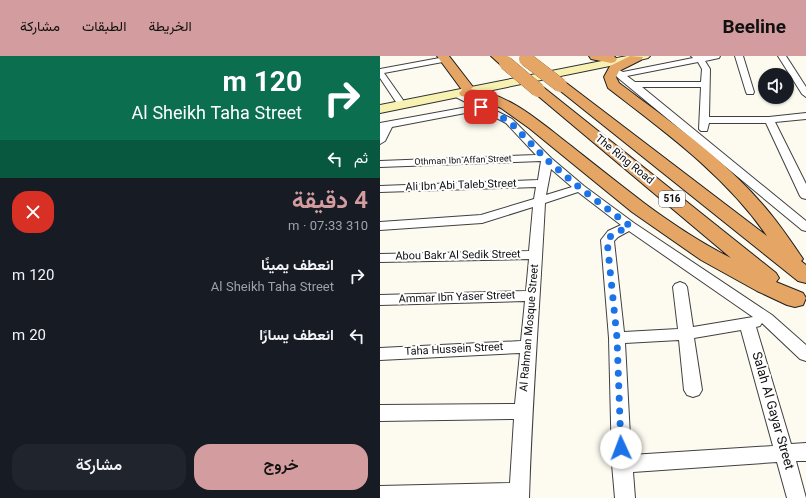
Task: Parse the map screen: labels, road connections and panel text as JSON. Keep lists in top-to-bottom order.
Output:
{
  "streets": {
    "highway": ["The Ring Road", "516"],
    "street": [
      "Othman Ibn Affan Street",
      "Ali Ibn Abi Taleb Street",
      "Abou Bakr Al Sedik Street",
      "Ammar Ibn Yaser Street",
      "Al Rahman Mosque Street",
      "Taha Hussein Street",
      "Salah Al Gayar Street"
    ]
  },
  "crossings": [
    ["Othman Ibn Affan Street", "Al Rahman Mosque Street"],
    ["Ali Ibn Abi Taleb Street", "Al Rahman Mosque Street"],
    ["Abou Bakr Al Sedik Street", "Al Rahman Mosque Street"],
    ["Ammar Ibn Yaser Street", "Al Rahman Mosque Street"],
    ["Al Rahman Mosque Street", "Taha Hussein Street"]
  ],
  "page": {
    "header": "Beeline",
    "nav": ["الخريطة", "الطبقات", "مشاركة"],
    "turn": ["120 m", "Al Sheikh Taha Street"],
    "then": "ثم",
    "heading": ["4 دقيقة", "310 m · 07:33"],
    "list": [
      {
        "name": "انعطف يمينًا",
        "note": "Al Sheikh Taha Street",
        "value": "120 m"
      },
      {
        "name": "انعطف يسارًا",
        "value": "20 m"
      }
    ],
    "buttons": ["خروج", "مشاركة"]
  }
}
